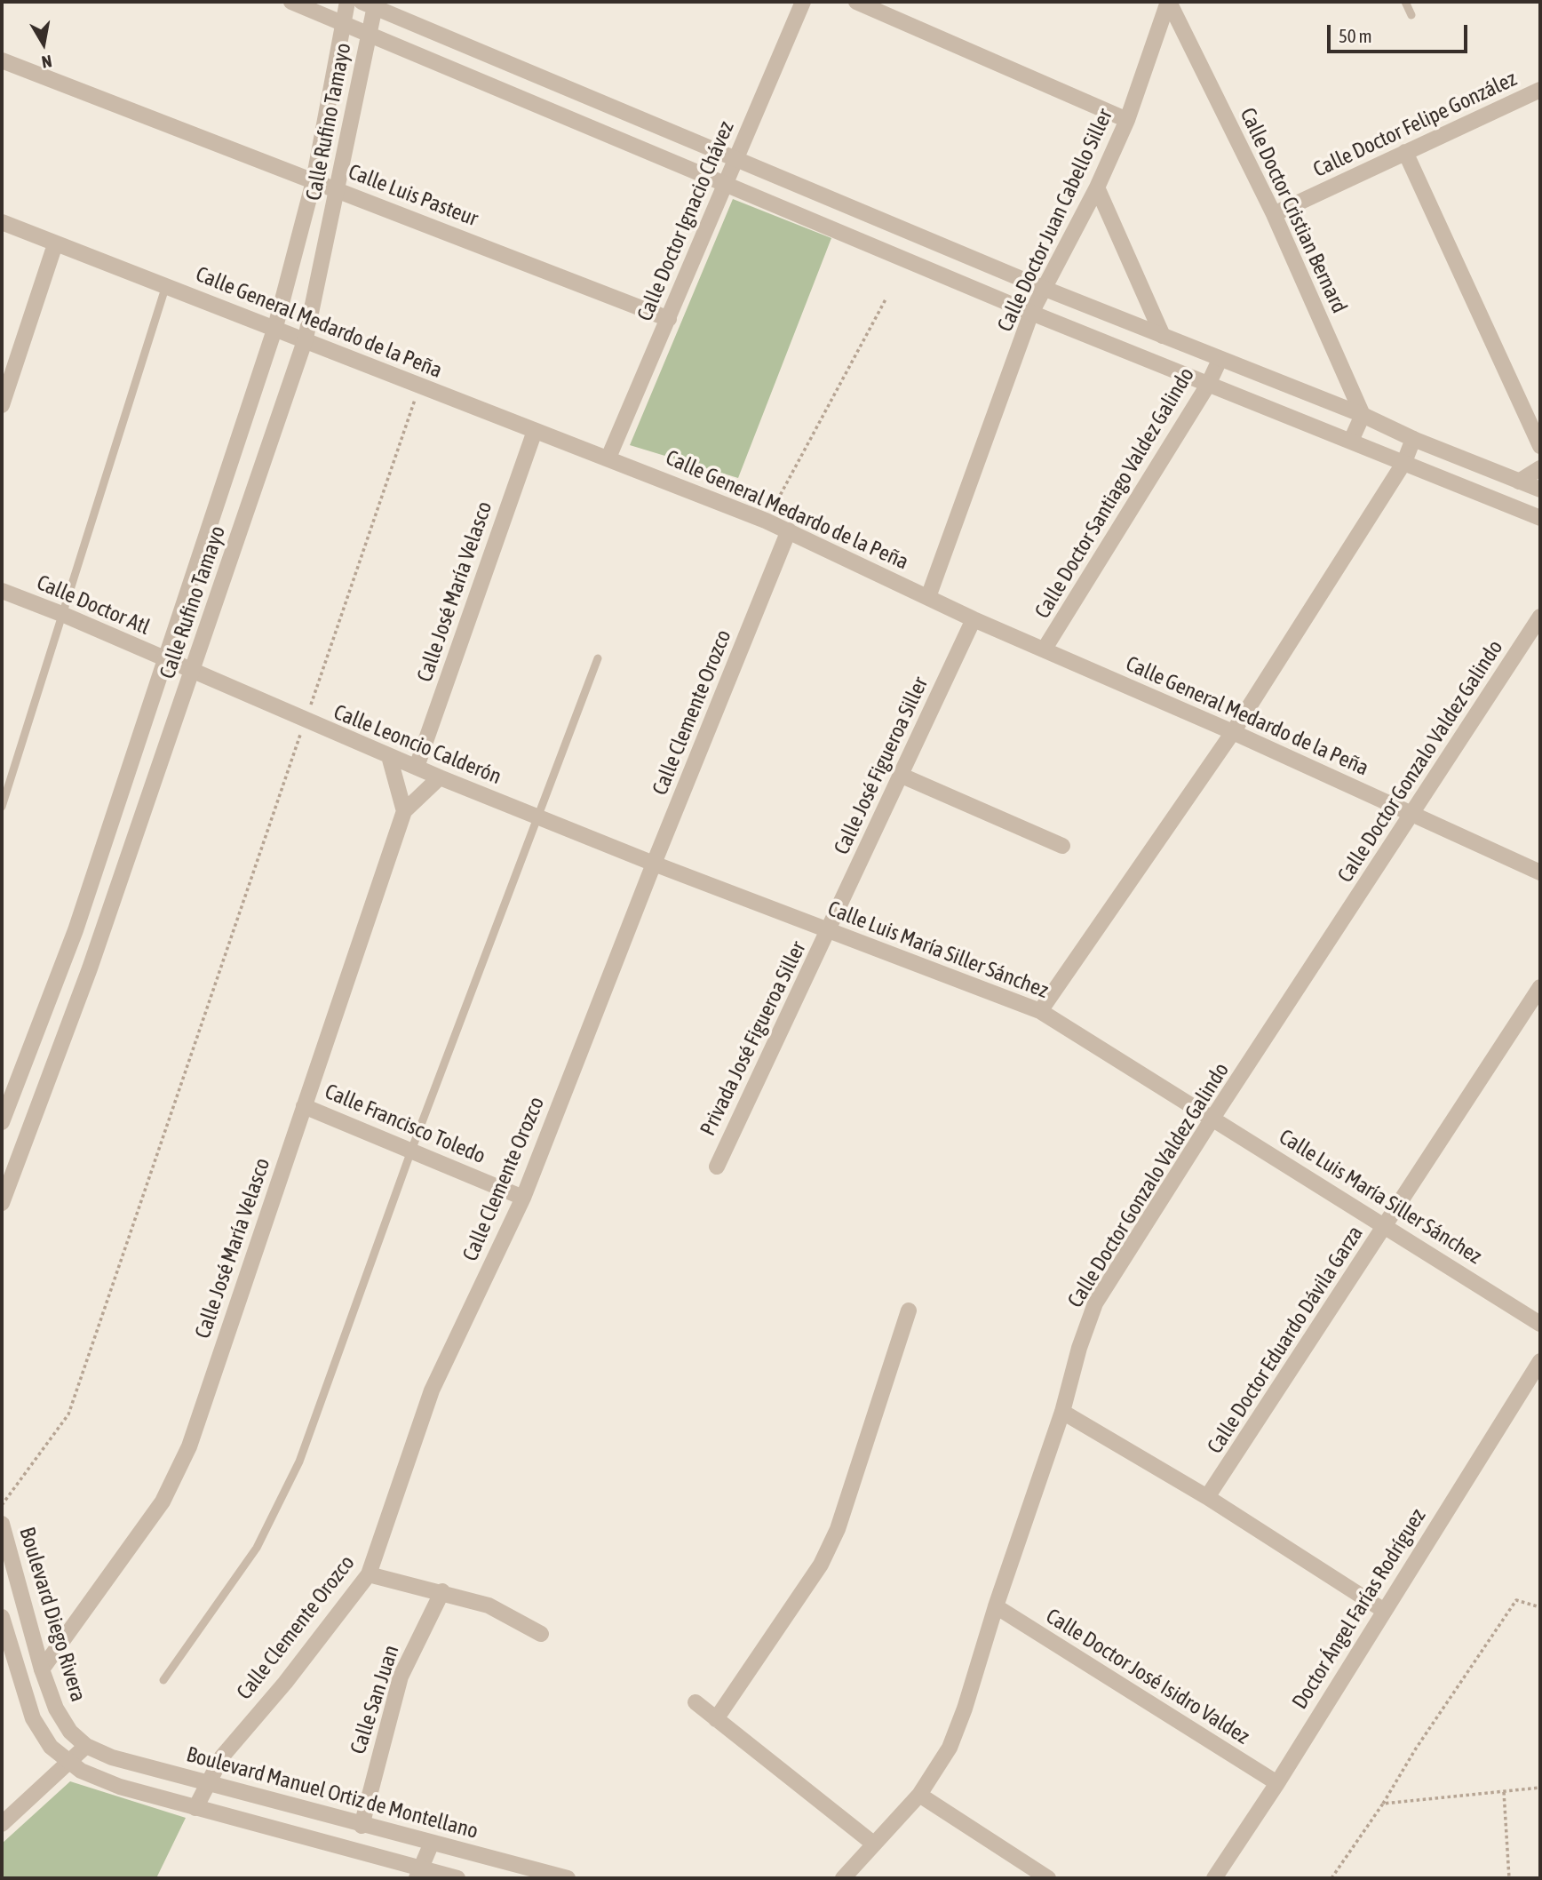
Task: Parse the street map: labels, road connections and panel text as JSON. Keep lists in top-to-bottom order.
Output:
{
  "streets": {
    "street": [
      "Calle Rufino Tamayo",
      "Calle Doctor Felipe González",
      "Calle Luis Pasteur",
      "Calle Doctor Cristian Bernard",
      "Calle Doctor Juan Cabello Siller",
      "Calle Doctor Ignacio Chávez",
      "Calle General Medardo de la Peña",
      "Calle Doctor Santiago Valdez Galindo",
      "Calle José María Velasco",
      "Calle Doctor Atl",
      "Calle Clemente Orozco",
      "Calle Leoncio Calderón",
      "Calle Doctor Gonzalo Valdez Galindo",
      "Calle José Figueroa Siller",
      "Calle Luis María Siller Sánchez",
      "Privada José Figueroa Siller",
      "Calle Francisco Toledo",
      "Calle Doctor Eduardo Dávila Garza",
      "Doctor Ángel Farías Rodríguez",
      "Boulevard Diego Rivera",
      "Calle Doctor José Isidro Valdez",
      "Calle San Juan",
      "Boulevard Manuel Ortiz de Montellano"
    ]
  },
  "crossings": [
    ["Calle Rufino Tamayo", "Calle Luis Pasteur"],
    ["Calle Rufino Tamayo", "Calle General Medardo de la Peña"],
    ["Calle Rufino Tamayo", "Calle Doctor Atl"],
    ["Calle Rufino Tamayo", "Calle Leoncio Calderón"],
    ["Calle Doctor Felipe González", "Calle Doctor Cristian Bernard"],
    ["Calle Luis Pasteur", "Calle Doctor Ignacio Chávez"],
    ["Calle Doctor Cristian Bernard", "Calle Doctor Juan Cabello Siller"],
    ["Calle Doctor Juan Cabello Siller", "Calle General Medardo de la Peña"],
    ["Calle Doctor Ignacio Chávez", "Calle General Medardo de la Peña"],
    ["Calle General Medardo de la Peña", "Calle Doctor Santiago Valdez Galindo"],
    ["Calle General Medardo de la Peña", "Calle José María Velasco"],
    ["Calle General Medardo de la Peña", "Calle Clemente Orozco"],
    ["Calle General Medardo de la Peña", "Calle Doctor Gonzalo Valdez Galindo"],
    ["Calle General Medardo de la Peña", "Calle José Figueroa Siller"],
    ["Calle José María Velasco", "Calle Leoncio Calderón"],
    ["Calle José María Velasco", "Calle Francisco Toledo"],
    ["Calle José María Velasco", "Boulevard Diego Rivera"],
    ["Calle Doctor Atl", "Calle Leoncio Calderón"],
    ["Calle Clemente Orozco", "Calle Leoncio Calderón"],
    ["Calle Clemente Orozco", "Calle Luis María Siller Sánchez"],
    ["Calle Clemente Orozco", "Calle Francisco Toledo"],
    ["Calle Clemente Orozco", "Boulevard Manuel Ortiz de Montellano"],
    ["Calle Leoncio Calderón", "Calle Luis María Siller Sánchez"],
    ["Calle Doctor Gonzalo Valdez Galindo", "Calle Luis María Siller Sánchez"],
    ["Calle Doctor Gonzalo Valdez Galindo", "Calle Doctor José Isidro Valdez"],
    ["Calle José Figueroa Siller", "Calle Luis María Siller Sánchez"],
    ["Calle José Figueroa Siller", "Privada José Figueroa Siller"],
    ["Calle Luis María Siller Sánchez", "Privada José Figueroa Siller"],
    ["Calle Luis María Siller Sánchez", "Calle Doctor Eduardo Dávila Garza"],
    ["Doctor Ángel Farías Rodríguez", "Calle Doctor José Isidro Valdez"],
    ["Boulevard Diego Rivera", "Boulevard Manuel Ortiz de Montellano"],
    ["Calle San Juan", "Boulevard Manuel Ortiz de Montellano"]
  ],
  "scale_bar": "50 m",
  "north": "bottom"
}
